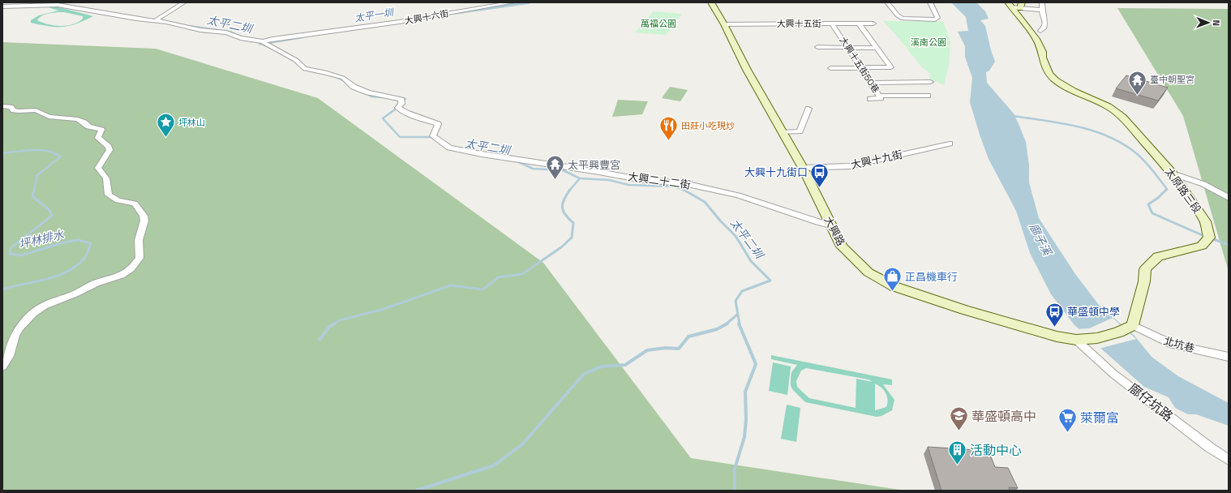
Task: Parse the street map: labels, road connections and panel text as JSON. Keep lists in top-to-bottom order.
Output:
{
  "streets": {
    "main road": ["太原路三段", "大興路"],
    "street": [
      "大興十六街",
      "大興十五街",
      "大興十五街50巷",
      "大興十九街",
      "大興二十二街",
      "北坑巷",
      "廍仔坑路"
    ]
  },
  "crossings": [
    ["大興十六街", "大興二十二街"],
    ["大興十五街", "大興十五街50巷"],
    ["大興十五街", "大興路"],
    ["大興十九街", "大興路"],
    ["大興二十二街", "大興路"],
    ["太原路三段", "大興路"],
    ["太原路三段", "北坑巷"],
    ["大興路", "北坑巷"],
    ["大興路", "廍仔坑路"]
  ],
  "water": [
    "太平一圳",
    "太平二圳",
    "坪林排水",
    "廍子溪"
  ],
  "parks": ["萬福公園", "溪南公園"],
  "places": {
    "temple": ["臺中朝聖宮", "太平興豐宮"],
    "place": ["坪林山"],
    "restaurant": ["田莊小吃現炒"],
    "bus stop": ["大興十九街口", "華盛頓中學"],
    "shop": ["正昌機車行"],
    "school or university": ["華盛頓高中"],
    "supermarket": ["萊爾富"],
    "building": ["活動中心"]
  },
  "north": "right"
}
